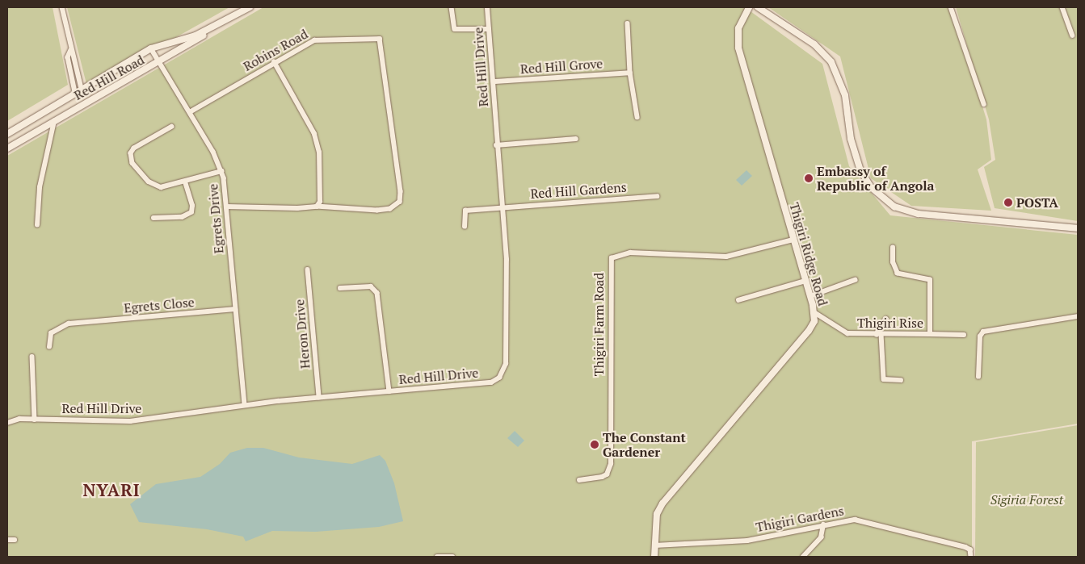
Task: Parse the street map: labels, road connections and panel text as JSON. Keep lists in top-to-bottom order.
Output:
{
  "streets": {
    "main road": ["Red Hill Road", "Thigiri Ridge Road"],
    "street": [
      "Robins Road",
      "Red Hill Grove",
      "Red Hill Drive",
      "Red Hill Gardens",
      "Egrets Drive",
      "Egrets Close",
      "Thigiri Rise",
      "Thigiri Farm Road",
      "Heron Drive",
      "Thigiri Gardens"
    ]
  },
  "crossings": [
    ["Robins Road", "Egrets Drive"],
    ["Red Hill Grove", "Red Hill Drive"],
    ["Red Hill Drive", "Red Hill Gardens"],
    ["Red Hill Drive", "Egrets Drive"],
    ["Red Hill Drive", "Heron Drive"],
    ["Red Hill Road", "Egrets Drive"],
    ["Egrets Drive", "Egrets Close"],
    ["Thigiri Ridge Road", "Thigiri Rise"],
    ["Thigiri Ridge Road", "Thigiri Farm Road"],
    ["Thigiri Ridge Road", "Thigiri Gardens"]
  ],
  "districts": ["NYARI"],
  "parks": ["Sigiria Forest"],
  "places": ["Embassy of Republic of Angola", "POSTA", "The Constant Gardener"]
}
